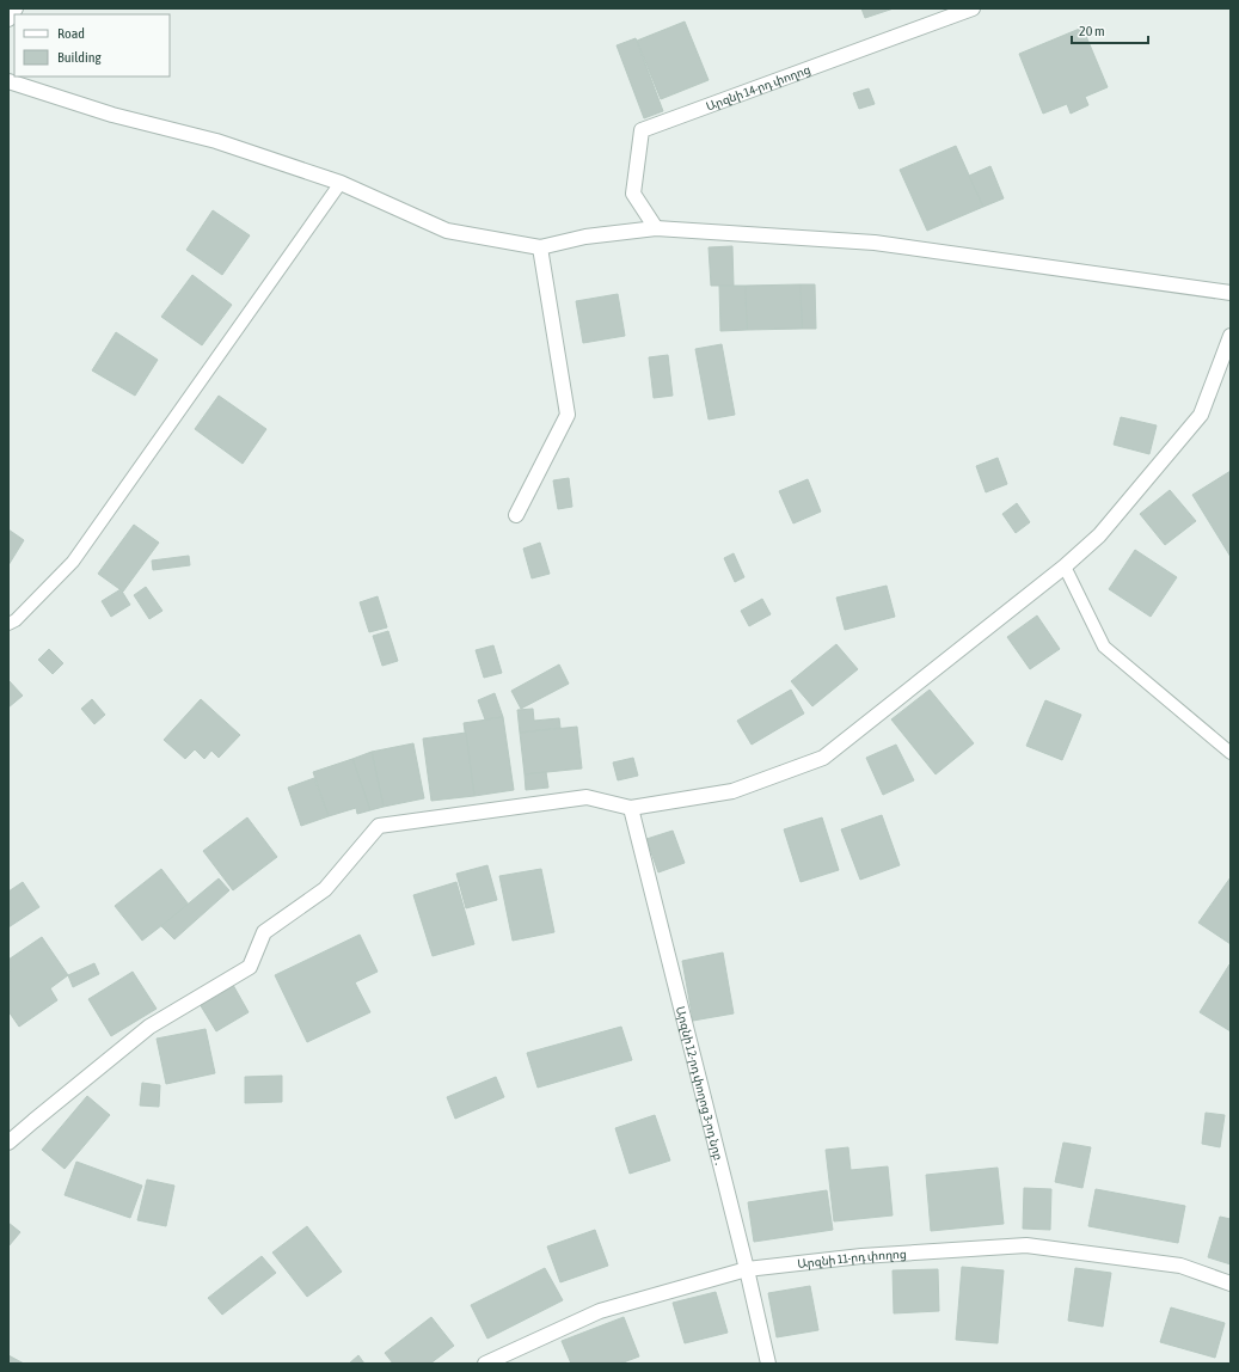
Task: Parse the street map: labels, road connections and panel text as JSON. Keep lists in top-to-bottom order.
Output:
{
  "streets": {
    "street": ["Արզնի 14-րդ փողոց", "Արզնի 12-րդ փողոց 3-րդ նրբ․", "Արզնի 11-րդ փողոց"]
  },
  "crossings": [
    ["Արզնի 12-րդ փողոց 3-րդ նրբ․", "Արզնի 11-րդ փողոց"]
  ],
  "legend": ["Road", "Building"],
  "scale_bar": "20 m"
}
